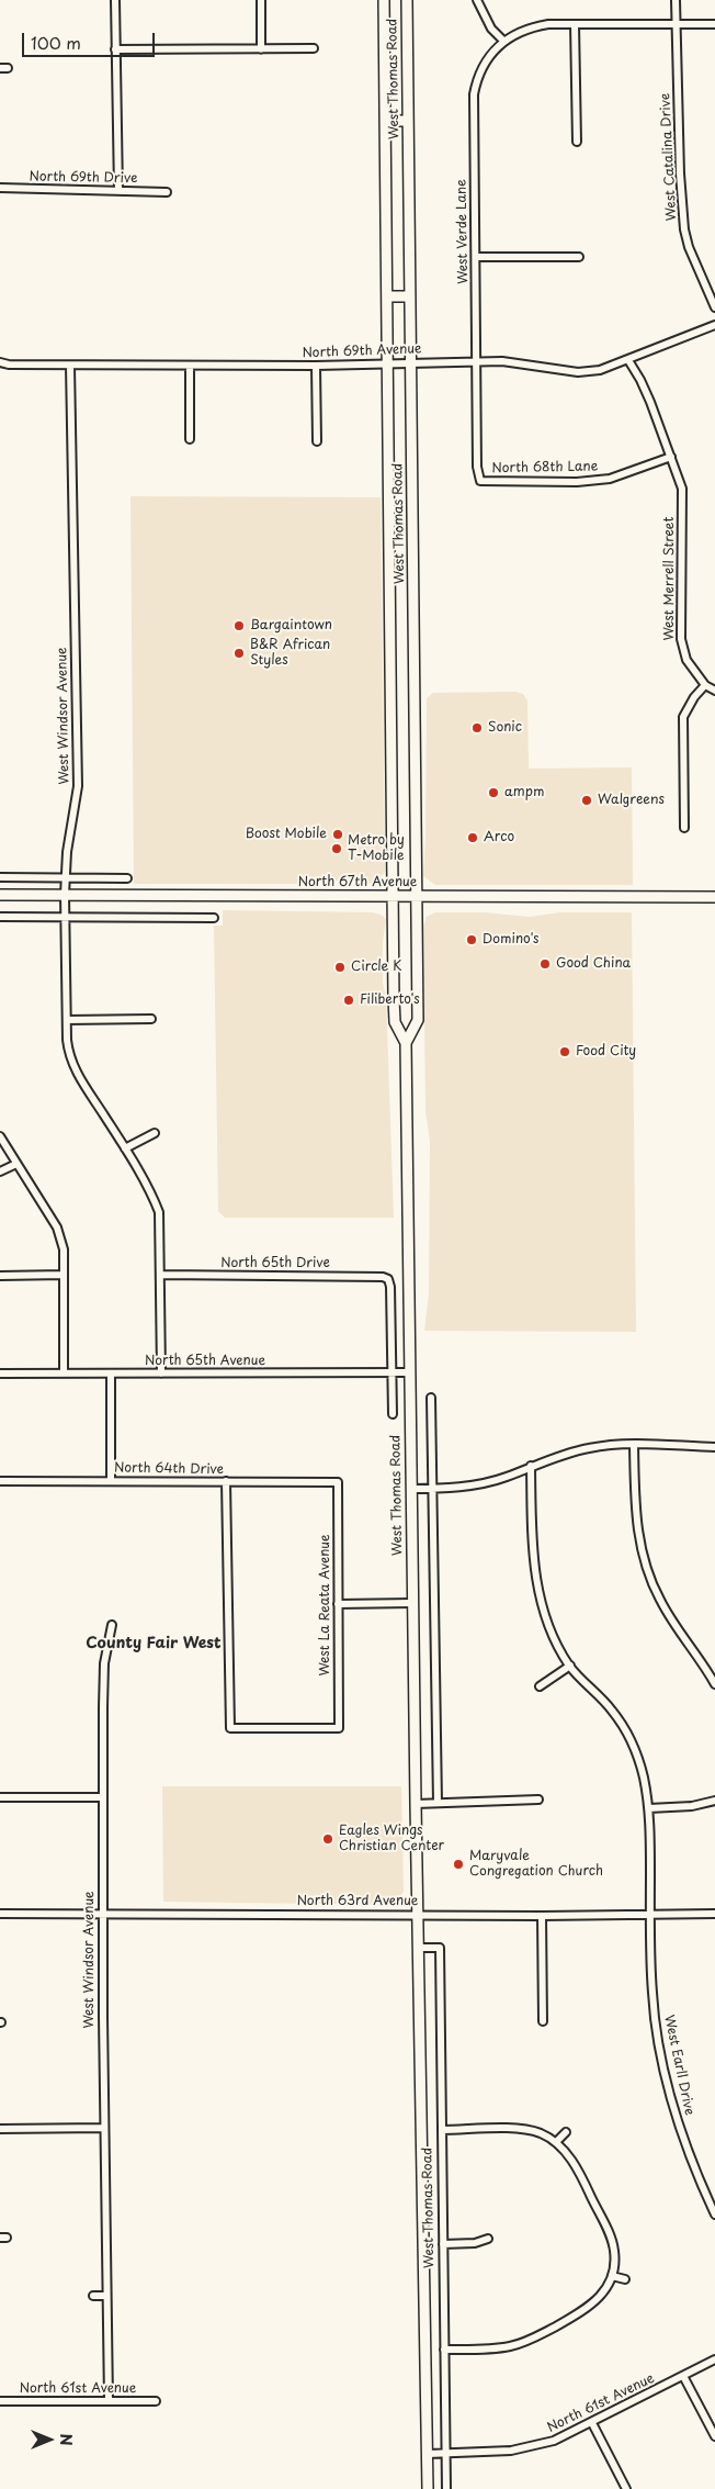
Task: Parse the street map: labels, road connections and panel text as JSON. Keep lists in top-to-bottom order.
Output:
{
  "streets": {
    "main road": ["West Thomas Road", "North 67th Avenue"],
    "street": [
      "West Catalina Drive",
      "North 69th Drive",
      "West Verde Lane",
      "North 69th Avenue",
      "North 68th Lane",
      "West Merrell Street",
      "West Windsor Avenue",
      "North 65th Drive",
      "North 65th Avenue",
      "North 64th Drive",
      "West La Reata Avenue",
      "North 63rd Avenue",
      "West Earll Drive",
      "North 61st Avenue"
    ]
  },
  "crossings": [
    ["West Thomas Road", "North 69th Avenue"],
    ["West Thomas Road", "North 67th Avenue"],
    ["West Thomas Road", "North 65th Drive"],
    ["West Thomas Road", "North 65th Avenue"],
    ["West Thomas Road", "North 63rd Avenue"],
    ["West Thomas Road", "North 61st Avenue"],
    ["West Catalina Drive", "West Verde Lane"],
    ["West Verde Lane", "North 69th Avenue"],
    ["West Verde Lane", "North 68th Lane"],
    ["North 69th Avenue", "West Merrell Street"],
    ["North 69th Avenue", "West Windsor Avenue"],
    ["North 68th Lane", "West Merrell Street"],
    ["West Windsor Avenue", "North 67th Avenue"],
    ["West Windsor Avenue", "North 65th Drive"],
    ["West Windsor Avenue", "North 65th Avenue"],
    ["West Windsor Avenue", "North 63rd Avenue"],
    ["West Windsor Avenue", "North 61st Avenue"],
    ["North 64th Drive", "West La Reata Avenue"],
    ["North 63rd Avenue", "West Earll Drive"]
  ],
  "districts": ["County Fair West"],
  "places": [
    "Bargaintown",
    "B&R African Styles",
    "Sonic",
    "ampm",
    "Walgreens",
    "Boost Mobile",
    "Arco",
    "Metro by T-Mobile",
    "Domino's",
    "Good China",
    "Circle K",
    "Filiberto's",
    "Food City",
    "Eagles Wings Christian Center",
    "Maryvale Congregation Church"
  ],
  "scale_bar": "100 m",
  "north": "right"
}
